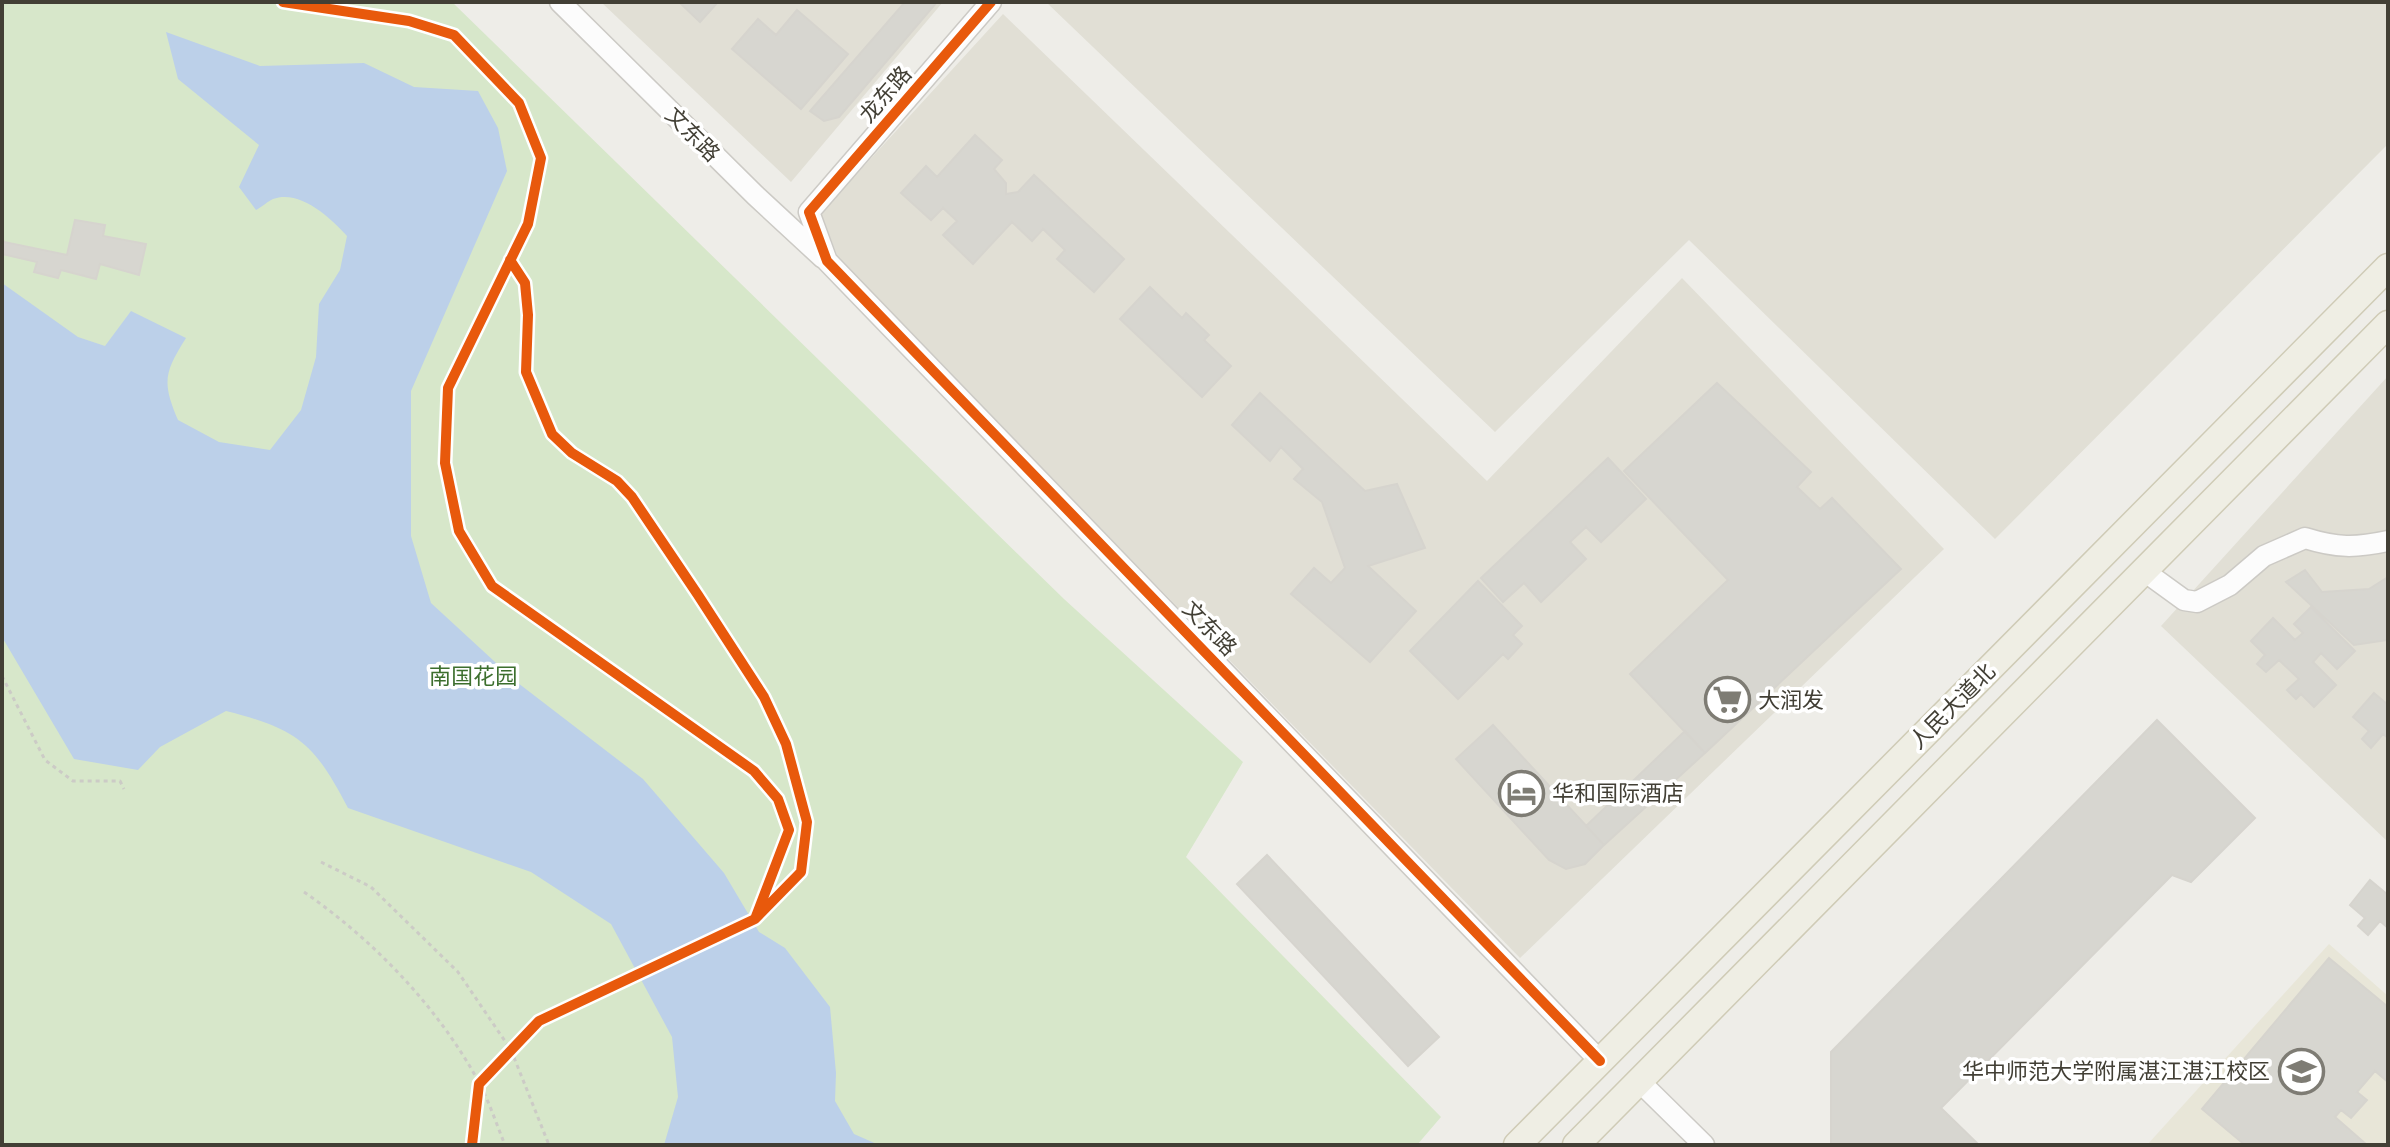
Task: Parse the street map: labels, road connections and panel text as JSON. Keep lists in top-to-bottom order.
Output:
{
  "streets": {
    "main road": ["人民大道北"],
    "street": ["龙东路", "文东路"]
  },
  "crossings": [
    ["龙东路", "文东路"],
    ["文东路", "人民大道北"]
  ],
  "parks": ["南国花园"],
  "places": {
    "supermarket": ["大润发"],
    "hotel": ["华和国际酒店"],
    "school or university": ["华中师范大学附属湛江湛江校区"]
  }
}
